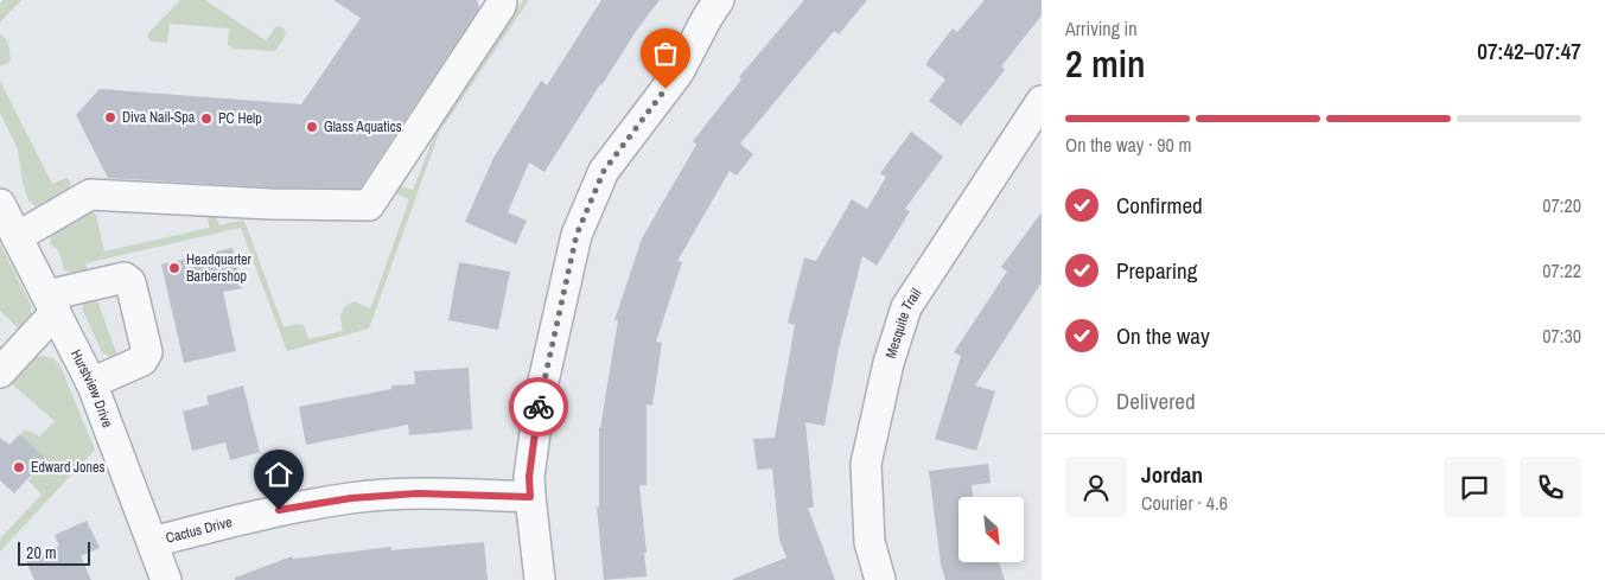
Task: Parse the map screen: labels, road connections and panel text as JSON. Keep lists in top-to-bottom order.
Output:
{
  "streets": {
    "street": ["Mesquite Trail", "Hurstview Drive", "Cactus Drive"]
  },
  "crossings": [
    ["Hurstview Drive", "Cactus Drive"]
  ],
  "places": [
    "Diva Nail-Spa",
    "PC Help",
    "Glass Aquatics",
    "Headquarter Barbershop",
    "Edward Jones"
  ],
  "scale_bar": "20 m",
  "north": "bottom right",
  "page": {
    "heading": ["2 min", "Arriving in", "07:42–07:47"],
    "panel": ["Jordan", "Courier · 4.6"],
    "bar": "On the way · 90 m",
    "list": [
      ["Confirmed", "07:20"],
      ["Preparing", "07:22"],
      ["On the way", "07:30"],
      "Delivered"
    ],
    "scale": "20 m"
  }
}
